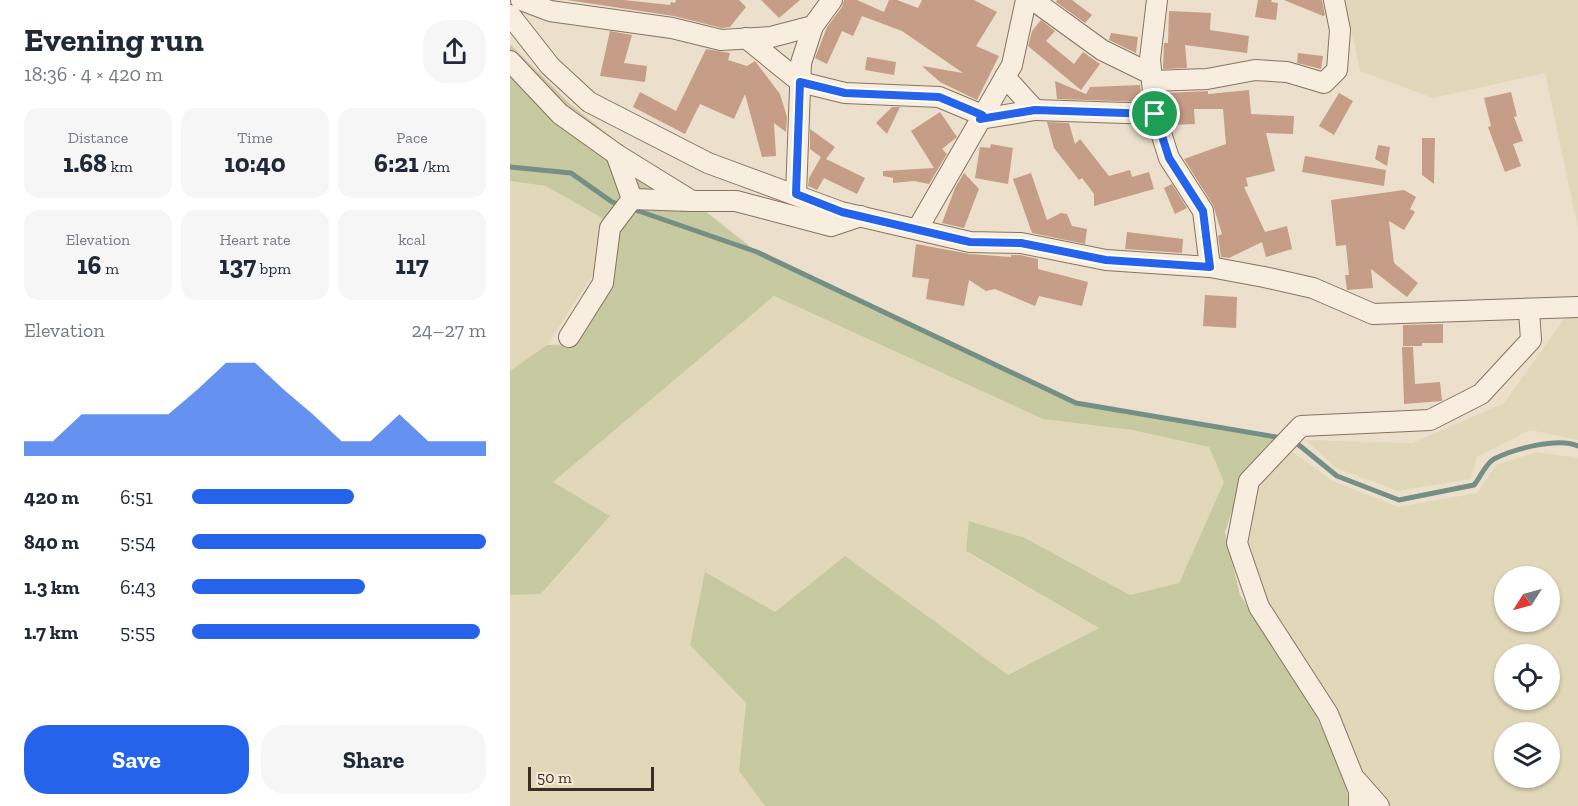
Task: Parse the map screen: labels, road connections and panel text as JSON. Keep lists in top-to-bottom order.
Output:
{
  "scale_bar": "50 m",
  "north": "bottom left",
  "page": {
    "heading": ["Evening run", "18:36 · 4 × 420 m"],
    "stats": [
      ["Distance", "1.68 km"],
      ["Time", "10:40"],
      ["Pace", "6:21 /km"],
      ["Elevation", "16 m"],
      ["Heart rate", "137 bpm"],
      ["kcal", "117"]
    ],
    "chart": ["Elevation", "24–27 m"],
    "list": [
      {
        "name": "420 m",
        "note": "6:51"
      },
      {
        "name": "840 m",
        "note": "5:54"
      },
      {
        "name": "1.3 km",
        "note": "6:43"
      },
      {
        "name": "1.7 km",
        "note": "5:55"
      }
    ],
    "buttons": ["Save", "Share"],
    "scale": "50 m"
  }
}
